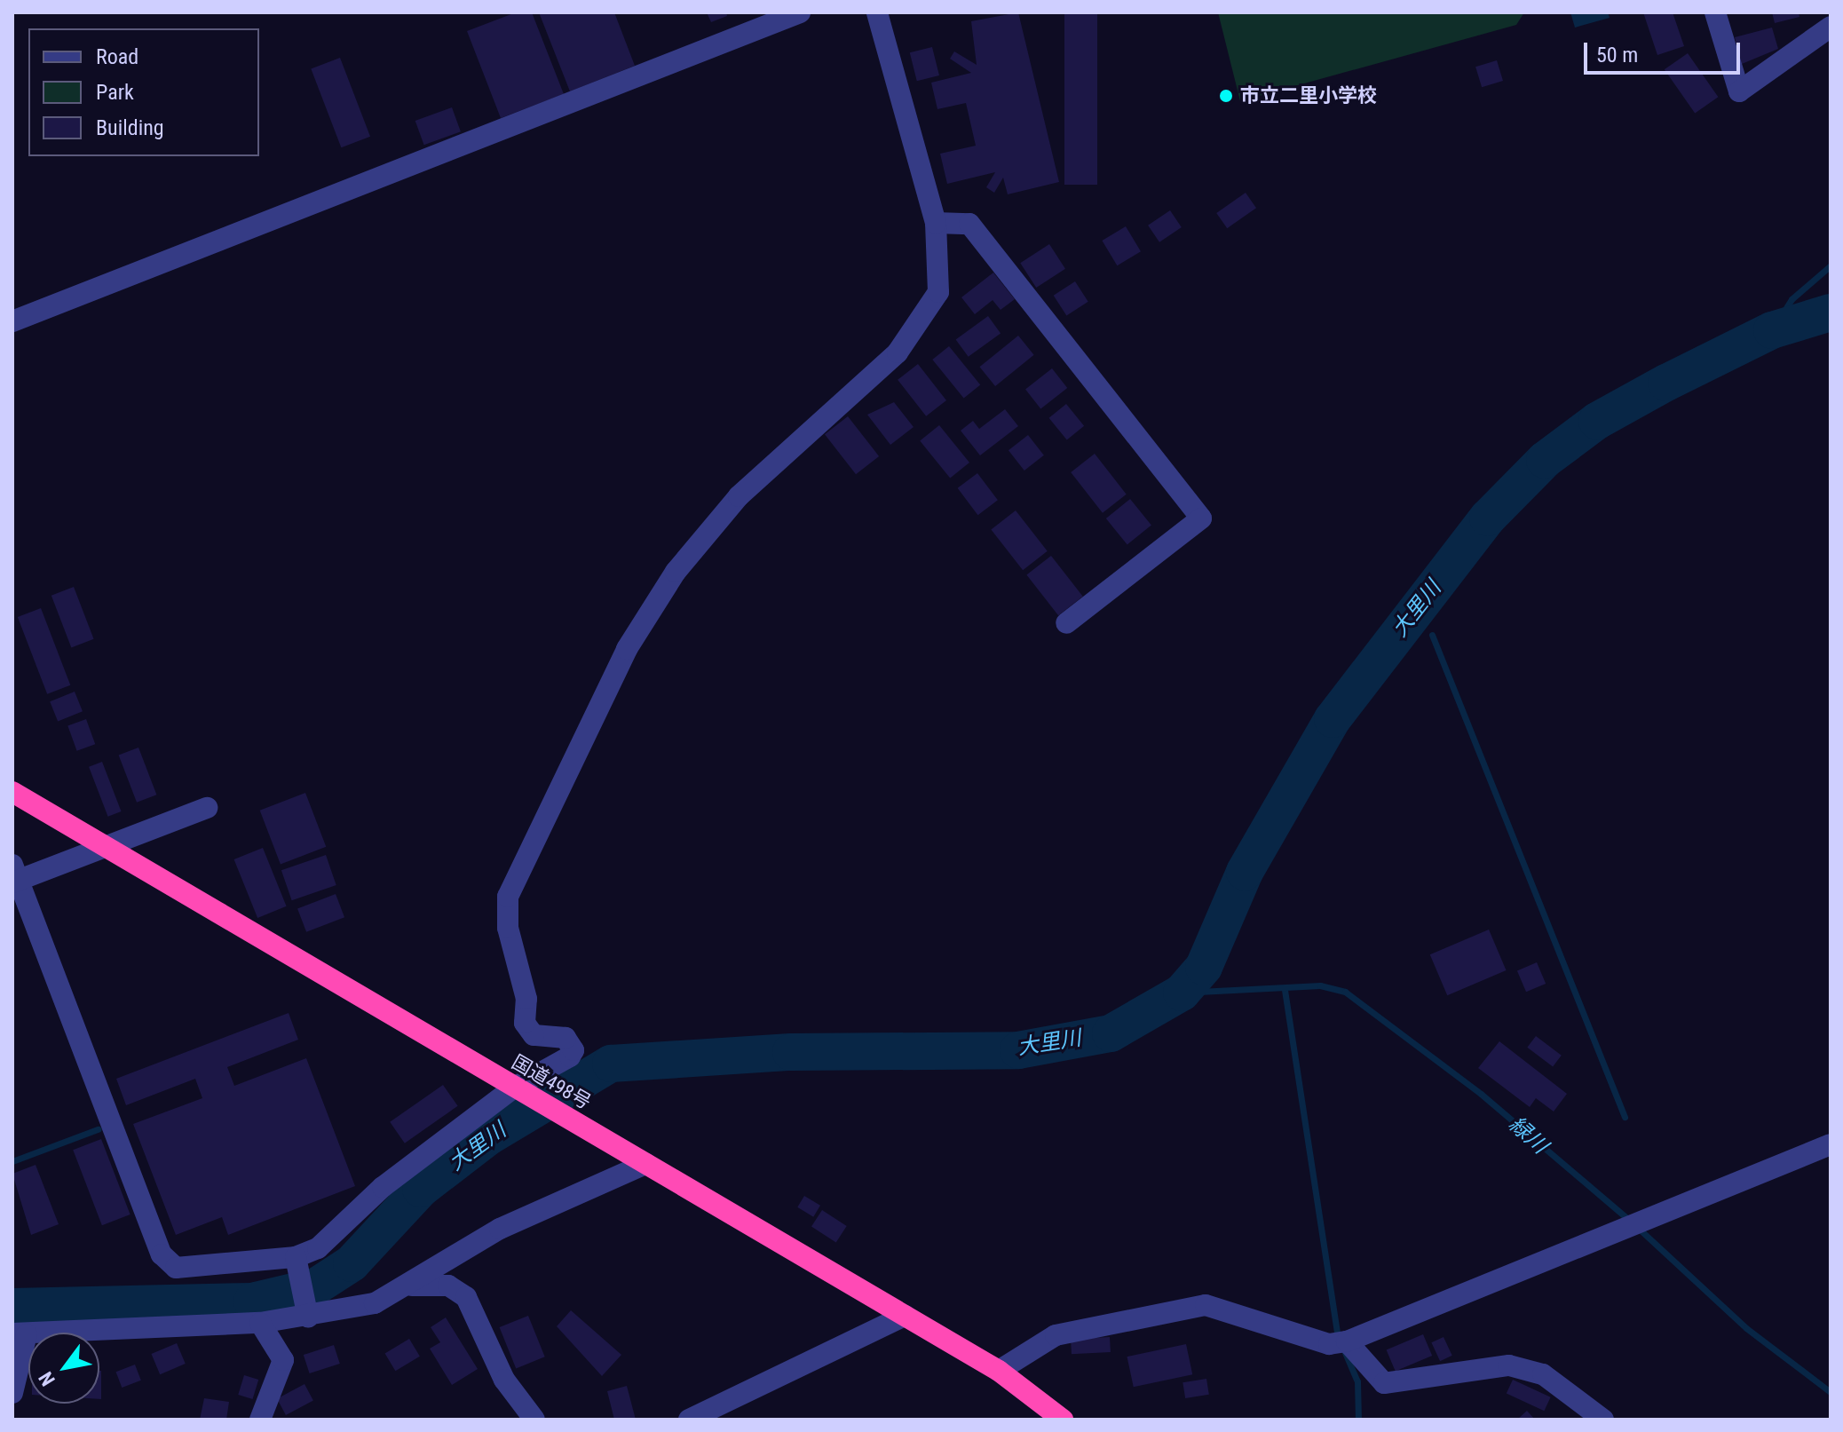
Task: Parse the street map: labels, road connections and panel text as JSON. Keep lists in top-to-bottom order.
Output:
{
  "streets": {
    "highway": ["国道498号"]
  },
  "water": ["大里川", "緑川"],
  "places": ["市立二里小学校"],
  "legend": ["Road", "Park", "Building"],
  "scale_bar": "50 m",
  "north": "bottom left"
}
